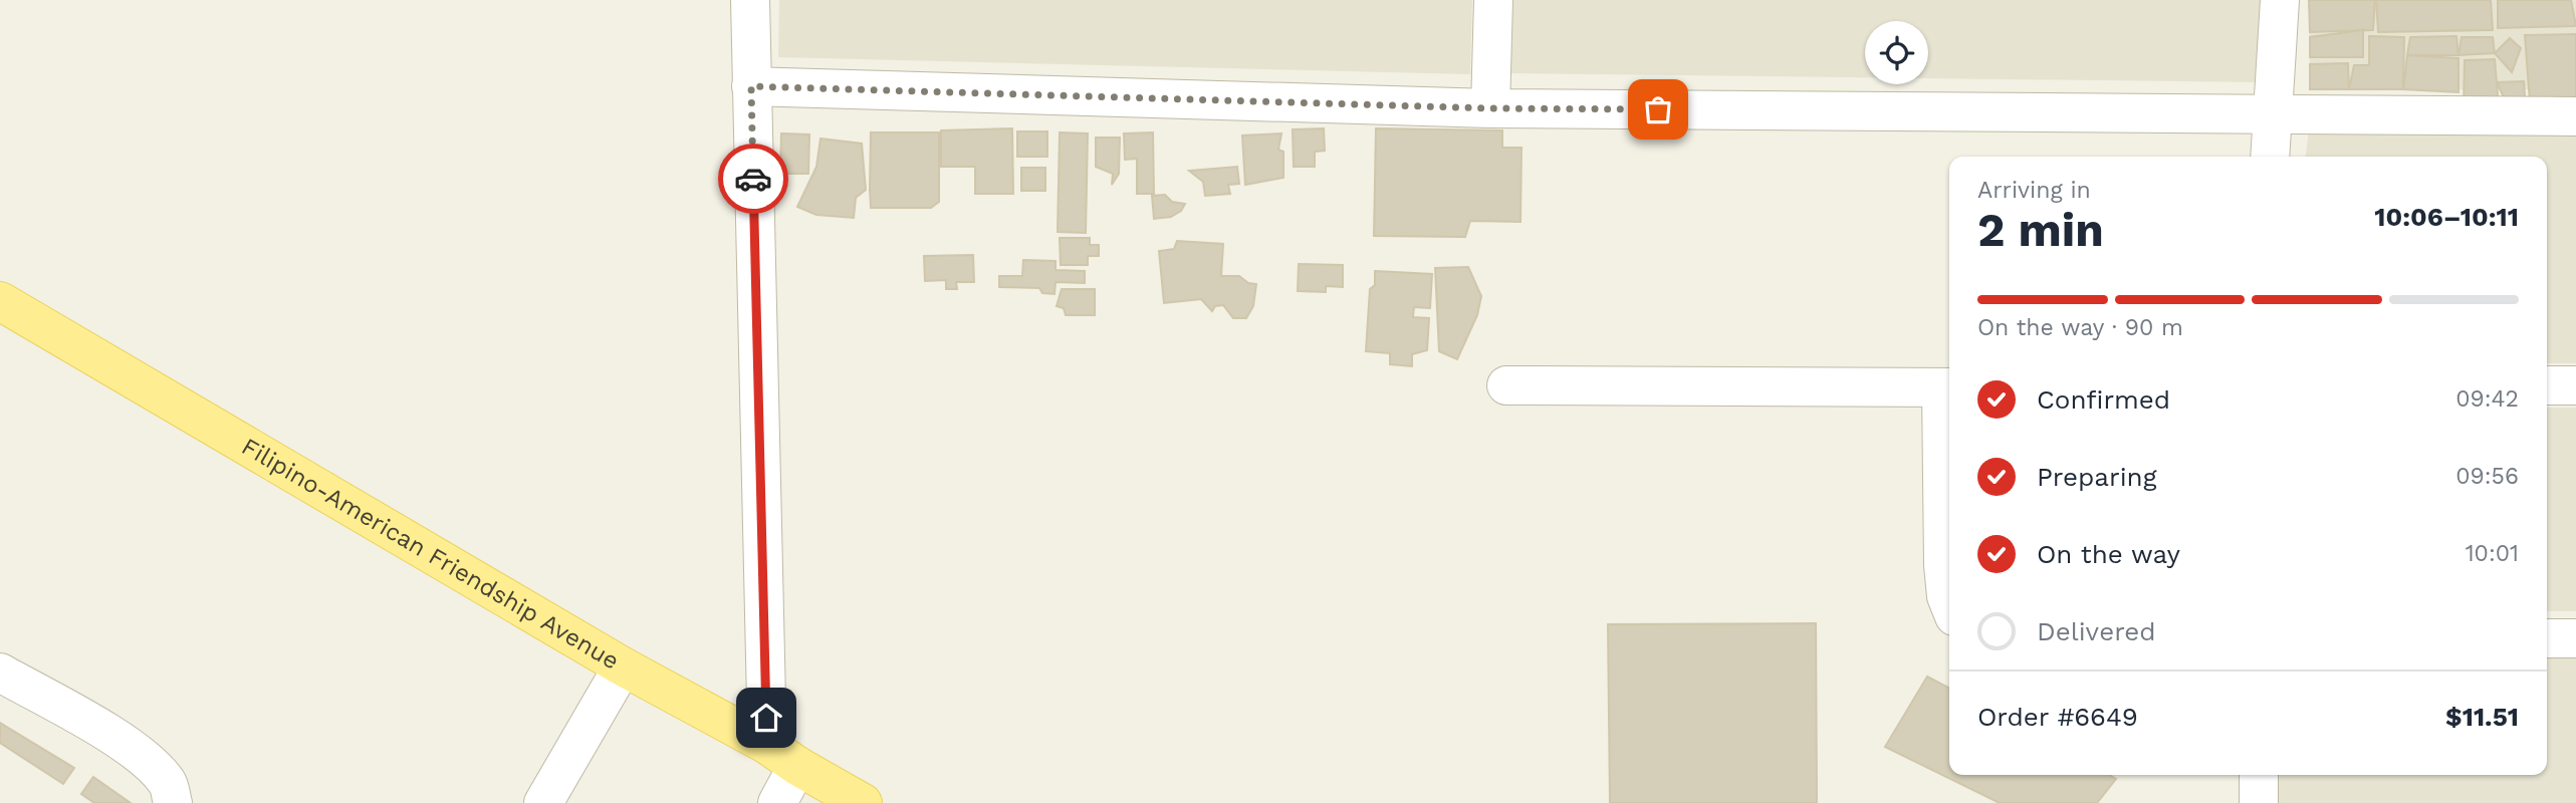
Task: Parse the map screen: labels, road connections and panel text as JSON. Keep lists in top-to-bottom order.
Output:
{
  "streets": {
    "main road": ["Filipino-American Friendship Avenue"]
  },
  "page": {
    "heading": ["2 min", "Arriving in", "10:06–10:11"],
    "panel": ["Order #6649", "$11.51"],
    "bar": "On the way · 90 m",
    "list": [
      ["Confirmed", "09:42"],
      ["Preparing", "09:56"],
      ["On the way", "10:01"],
      "Delivered"
    ]
  }
}
